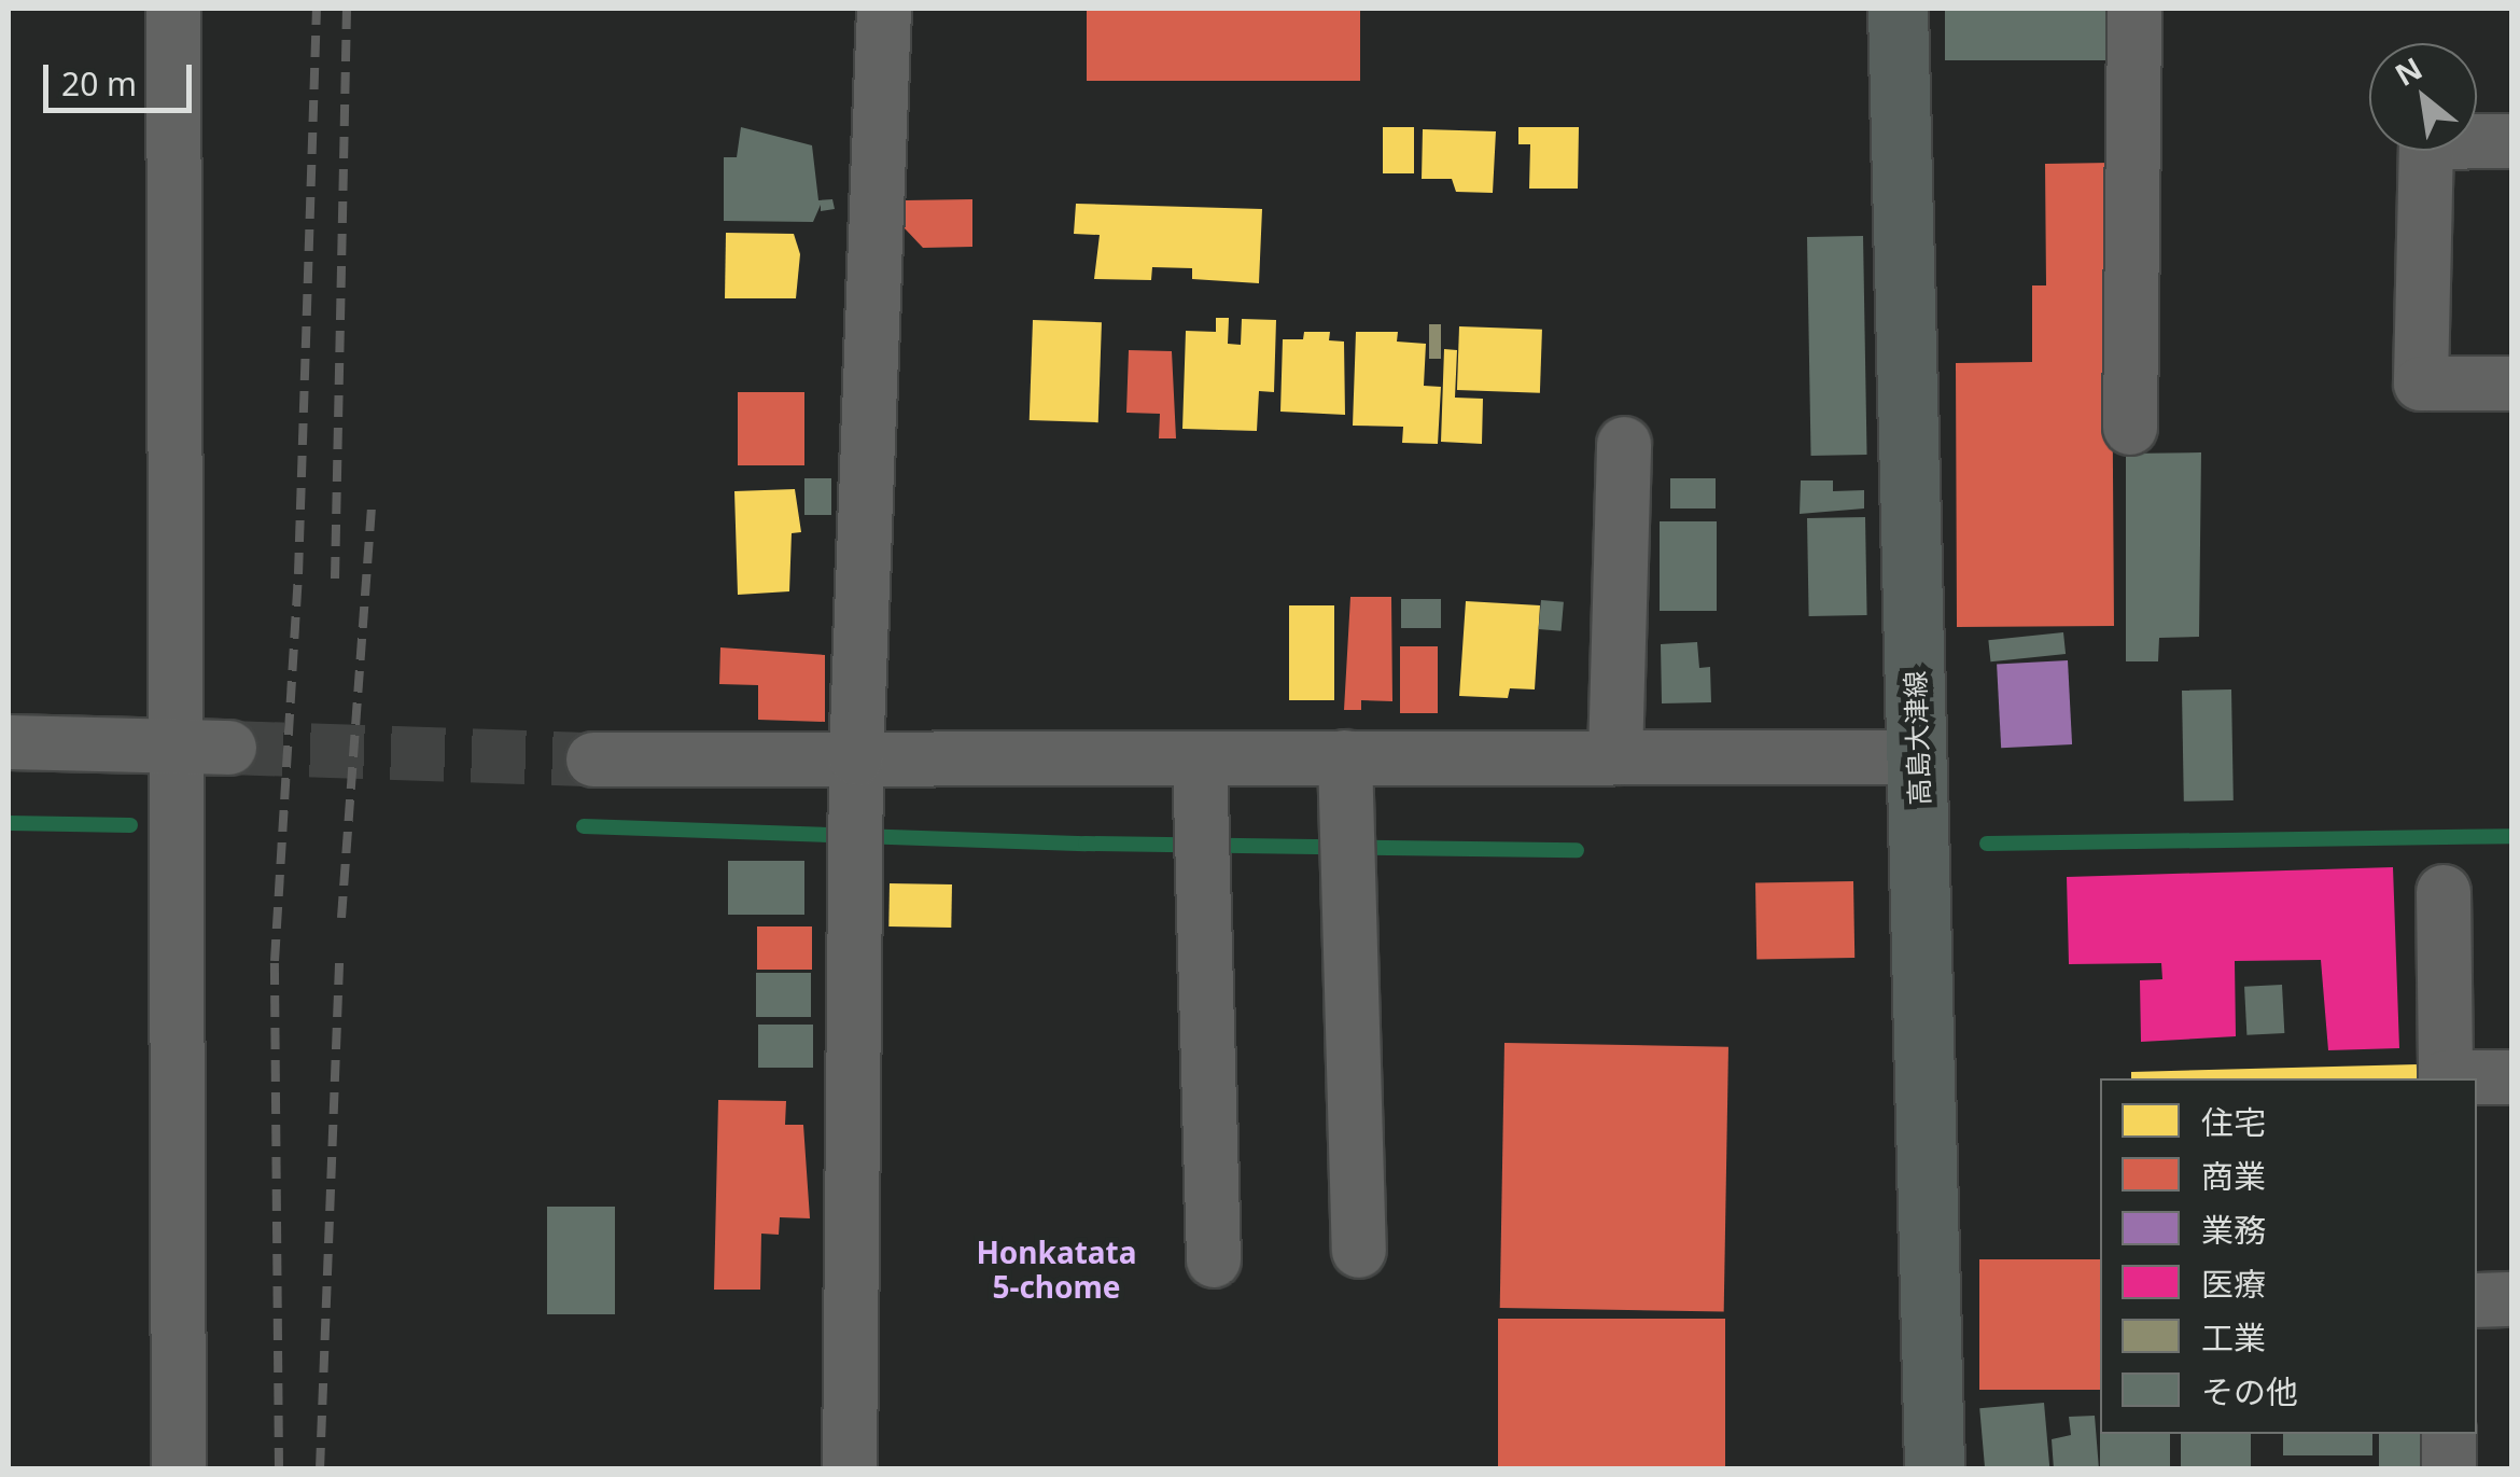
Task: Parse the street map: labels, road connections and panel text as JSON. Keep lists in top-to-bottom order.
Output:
{
  "streets": {
    "main road": ["高島大津線"]
  },
  "districts": ["Honkatata 5-chome"],
  "legend": [
    "住宅",
    "商業",
    "業務",
    "医療",
    "工業",
    "その他"
  ],
  "scale_bar": "20 m",
  "north": "top left"
}
